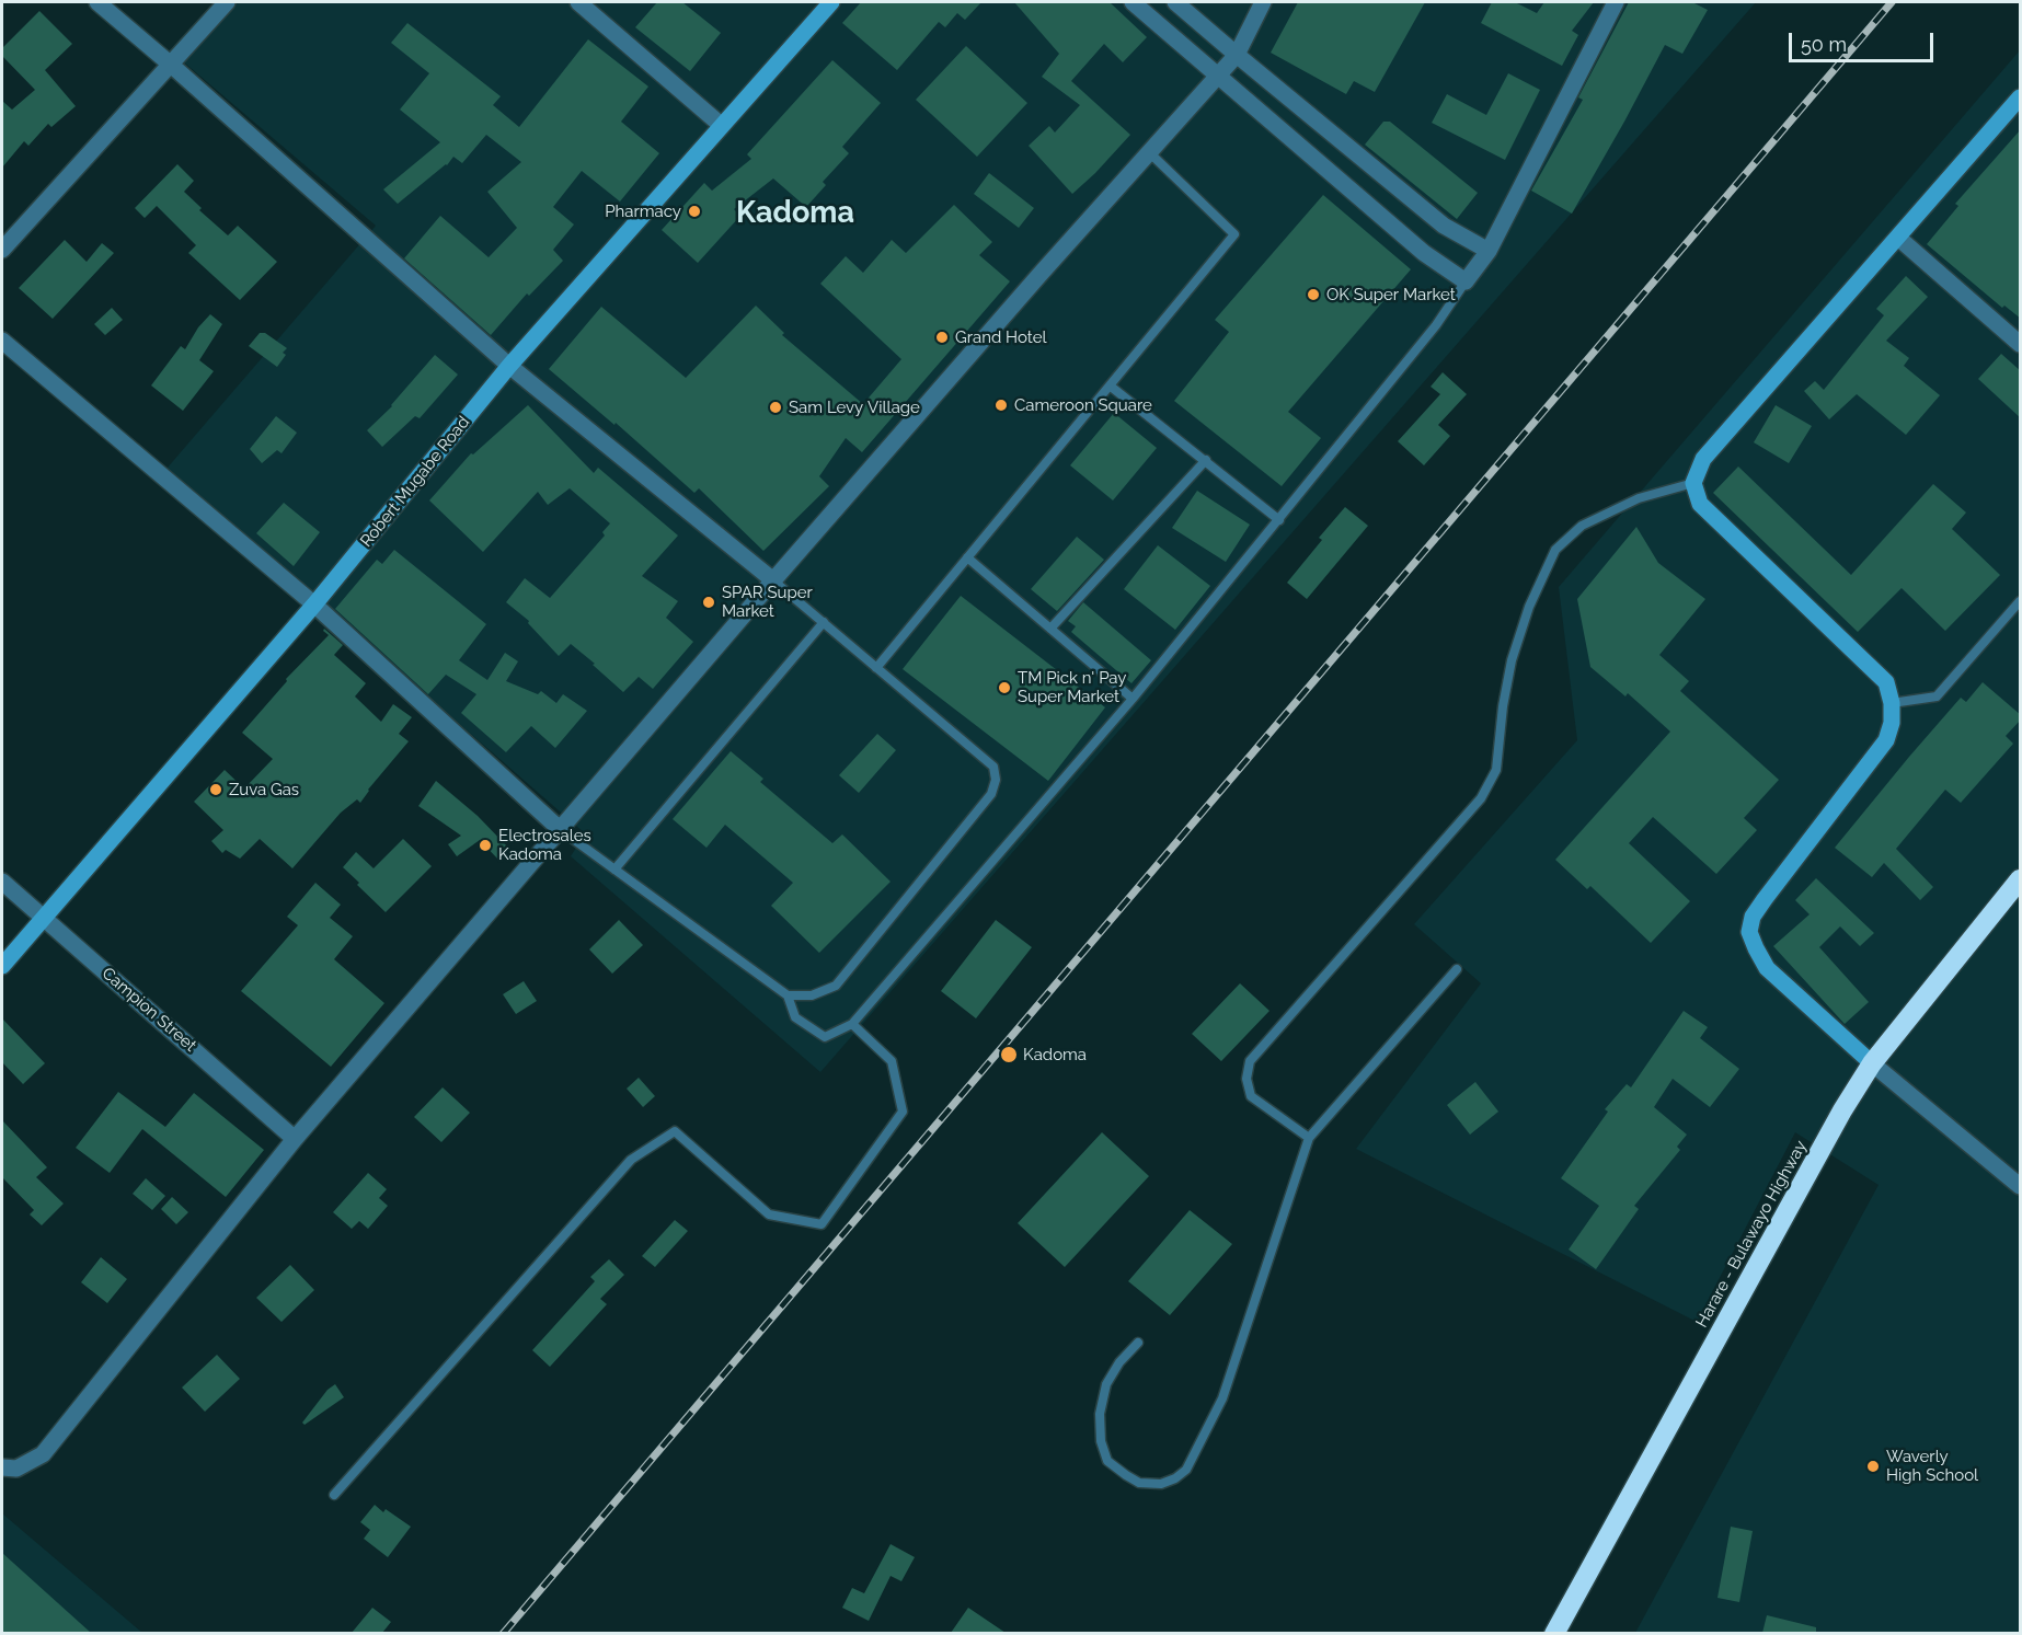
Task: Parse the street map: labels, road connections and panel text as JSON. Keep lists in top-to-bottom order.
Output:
{
  "streets": {
    "highway": ["Harare - Bulawayo Highway"],
    "street": ["Robert Mugabe Road", "Campion Street"]
  },
  "crossings": [
    ["Robert Mugabe Road", "Campion Street"]
  ],
  "districts": ["Kadoma"],
  "places": [
    "Pharmacy",
    "OK Super Market",
    "Grand Hotel",
    "Cameroon Square",
    "Sam Levy Village",
    "SPAR Super Market",
    "TM Pick n' Pay Super Market",
    "Zuva Gas",
    "Electrosales Kadoma",
    "Kadoma",
    "Waverly High School"
  ],
  "scale_bar": "50 m"
}
